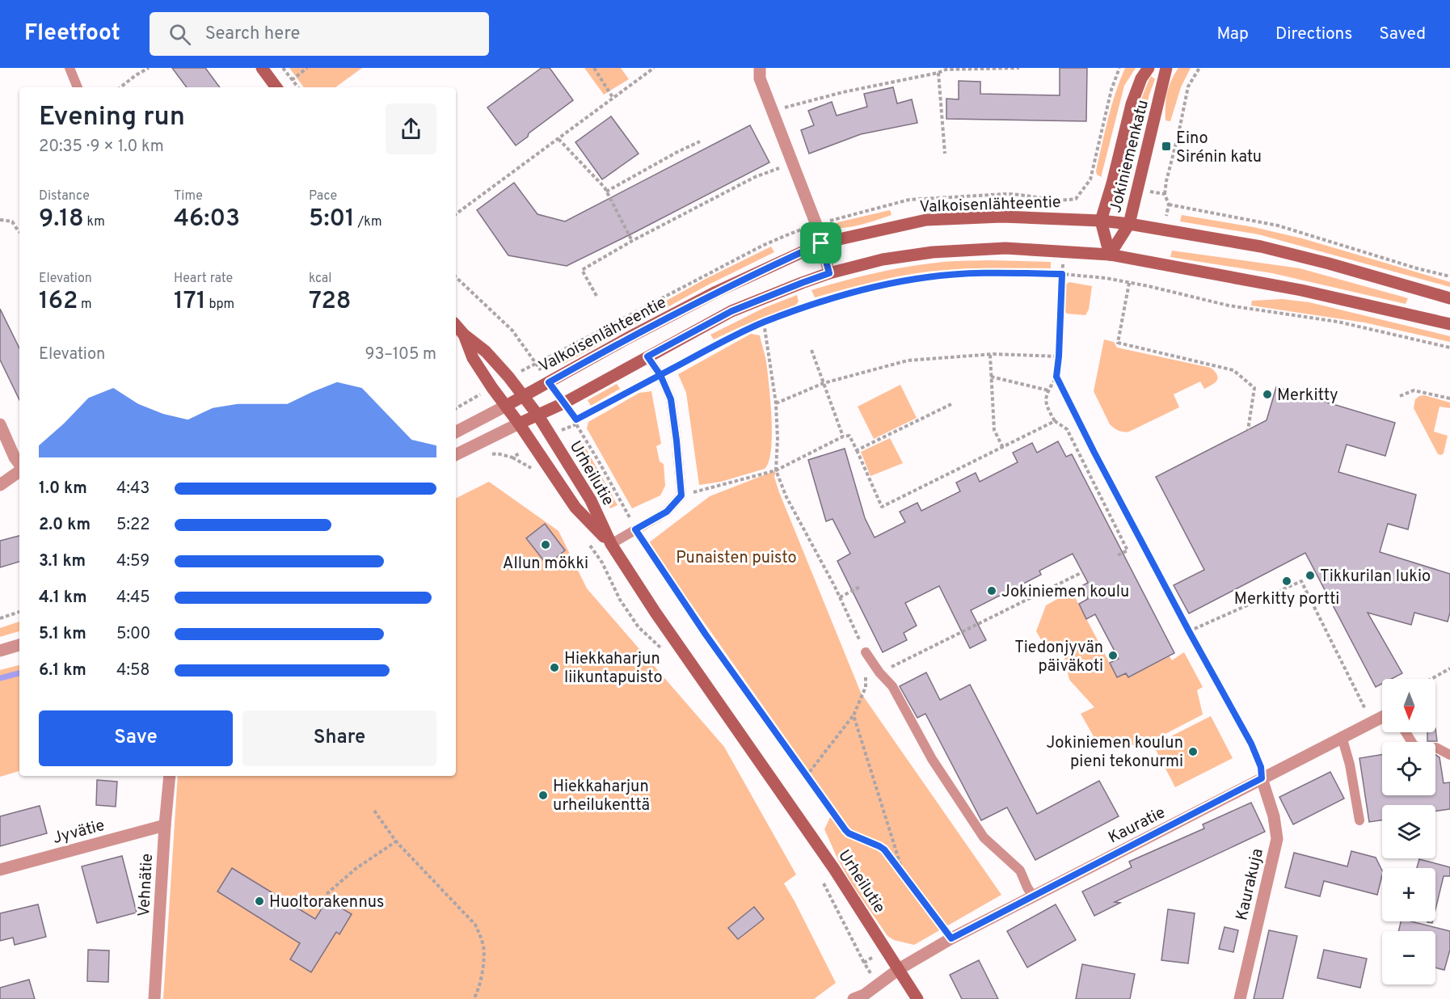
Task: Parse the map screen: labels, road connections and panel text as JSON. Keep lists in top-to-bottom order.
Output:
{
  "streets": {
    "main road": ["Jokiniemenkatu", "Valkoisenlähteentie", "Urheilutie"],
    "street": [
      "Kauratie",
      "Jyvätie",
      "Kaurakuja",
      "Vehnätie"
    ]
  },
  "crossings": [
    ["Jokiniemenkatu", "Valkoisenlähteentie"],
    ["Valkoisenlähteentie", "Urheilutie"],
    ["Urheilutie", "Kauratie"],
    ["Kauratie", "Kaurakuja"],
    ["Jyvätie", "Vehnätie"]
  ],
  "parks": ["Punaisten puisto"],
  "places": {
    "transit": ["Eino Sirénin katu"],
    "other": [
      "Merkitty",
      "Allun mökki",
      "Tikkurilan lukio",
      "Merkitty portti",
      "Jokiniemen koulu",
      "Tiedonjyvän päiväkoti",
      "Hiekkaharjun liikuntapuisto",
      "Jokiniemen koulun pieni tekonurmi",
      "Hiekkaharjun urheilukenttä",
      "Huoltorakennus"
    ]
  },
  "north": "bottom",
  "page": {
    "header": "Fleetfoot",
    "search": "Search here",
    "nav": ["Map", "Directions", "Saved"],
    "heading": ["Evening run", "20:35 · 9 × 1.0 km"],
    "stats": [
      ["Distance", "9.18 km"],
      ["Time", "46:03"],
      ["Pace", "5:01 /km"],
      ["Elevation", "162 m"],
      ["Heart rate", "171 bpm"],
      ["kcal", "728"]
    ],
    "chart": ["Elevation", "93–105 m"],
    "list": [
      {
        "name": "1.0 km",
        "note": "4:43"
      },
      {
        "name": "2.0 km",
        "note": "5:22"
      },
      {
        "name": "3.1 km",
        "note": "4:59"
      },
      {
        "name": "4.1 km",
        "note": "4:45"
      },
      {
        "name": "5.1 km",
        "note": "5:00"
      },
      {
        "name": "6.1 km",
        "note": "4:58"
      }
    ],
    "map_buttons": ["+", "−"],
    "buttons": ["Save", "Share"]
  }
}
